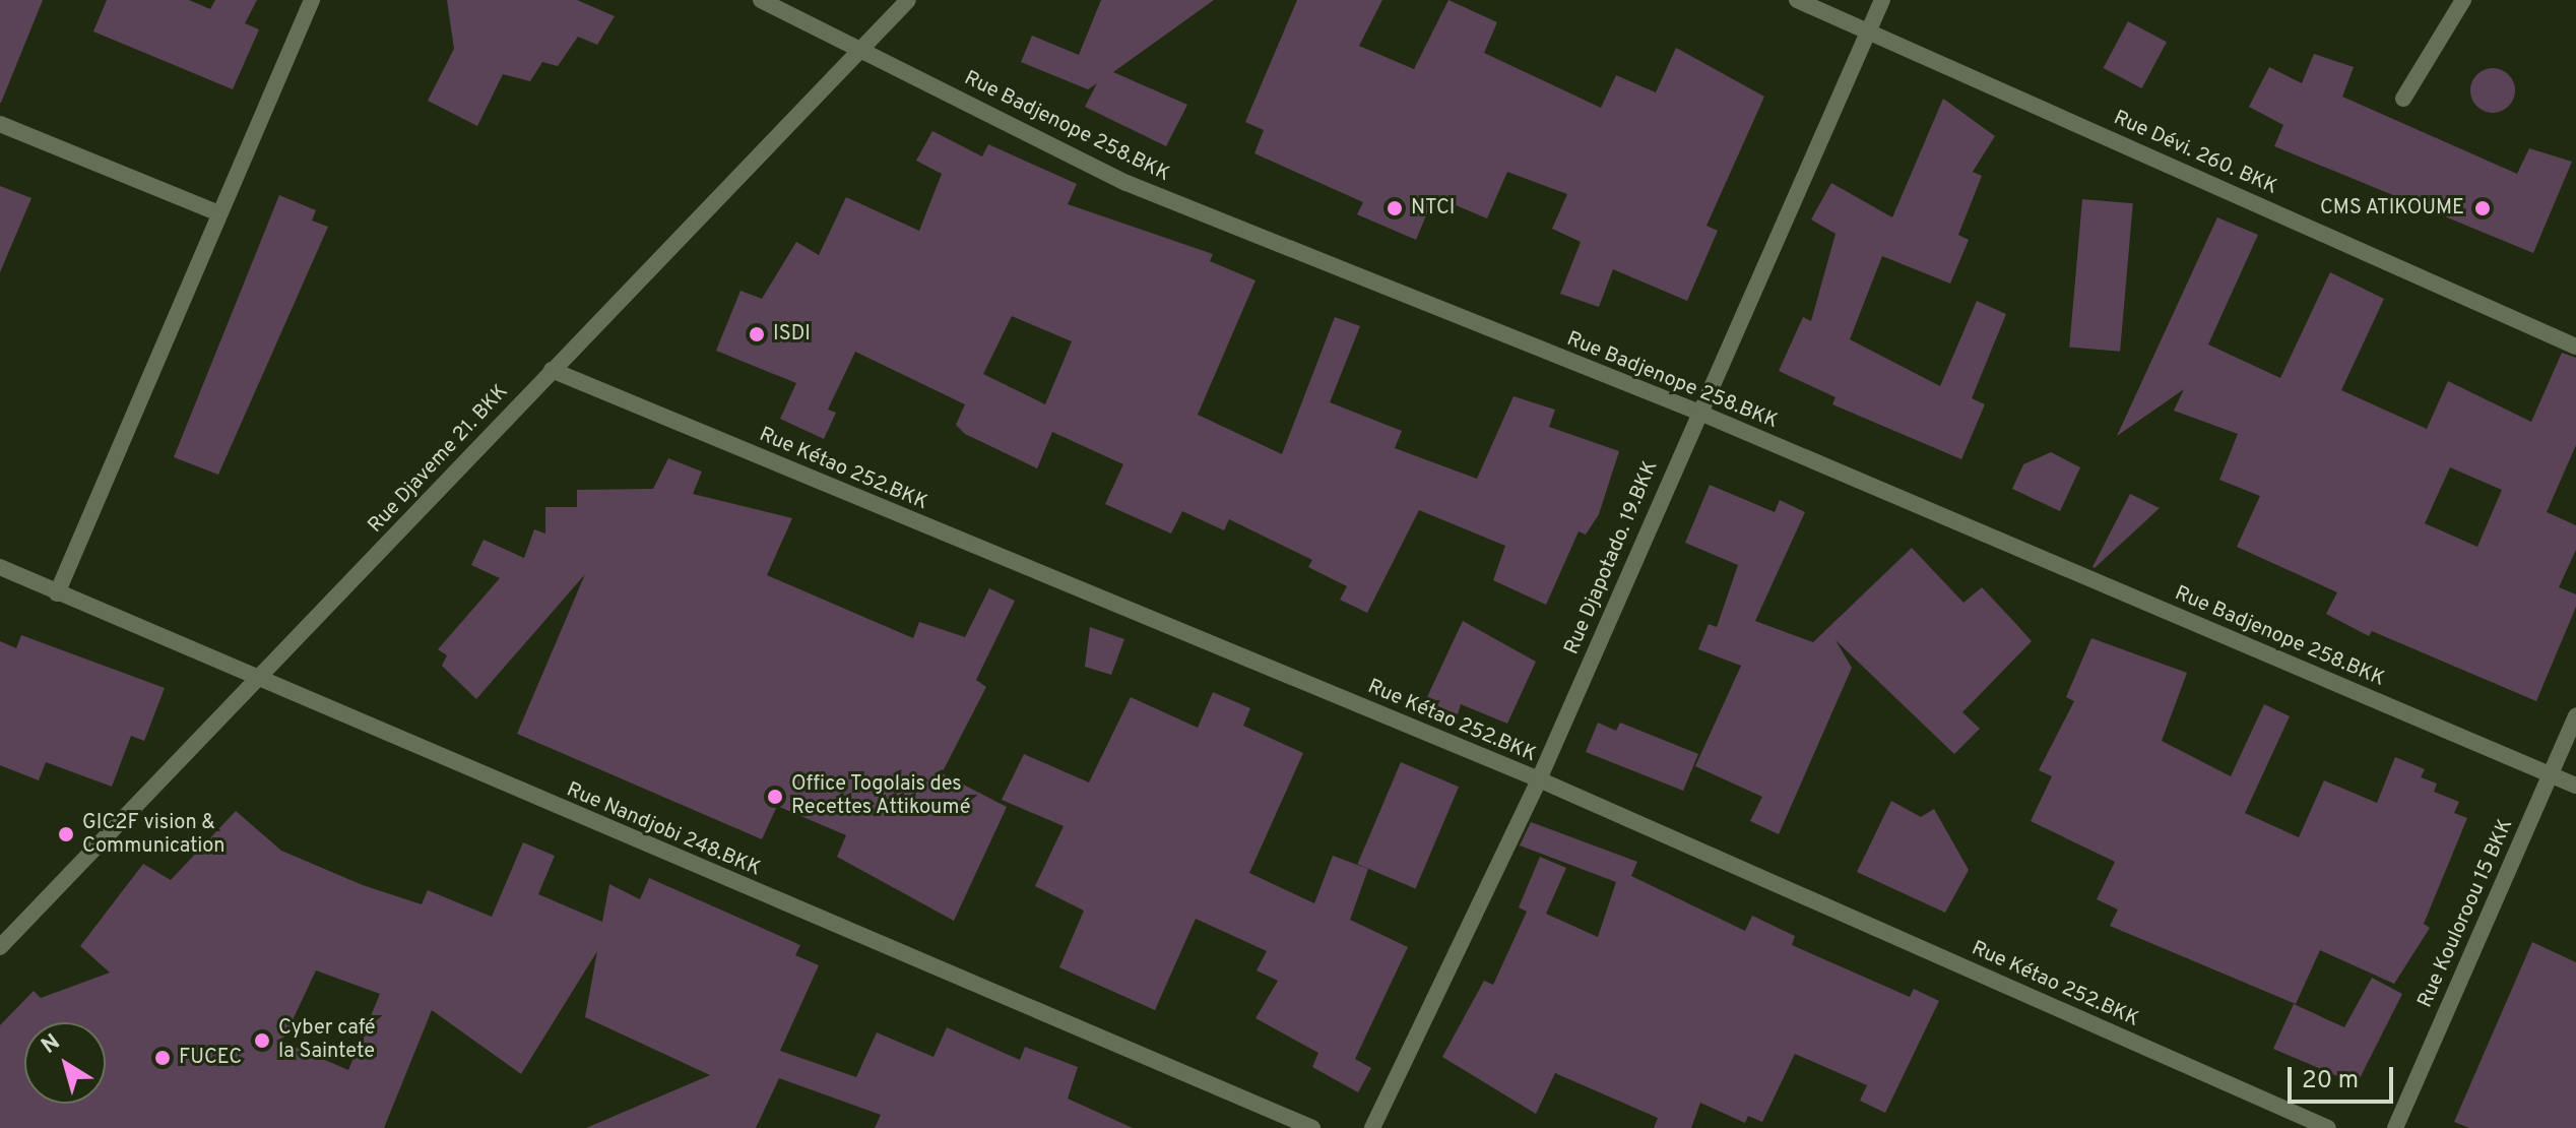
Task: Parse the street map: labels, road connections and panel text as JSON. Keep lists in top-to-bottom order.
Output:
{
  "streets": {
    "street": [
      "Rue Badjenope 258.BKK",
      "Rue Dévi. 260. BKK",
      "Rue Djaveme 21. BKK",
      "Rue Kétao 252.BKK",
      "Rue Djapotado. 19.BKK",
      "Rue Nandjobi 248.BKK",
      "Rue Kouloroou 15 BKK"
    ]
  },
  "crossings": [
    ["Rue Badjenope 258.BKK", "Rue Djaveme 21. BKK"],
    ["Rue Badjenope 258.BKK", "Rue Djapotado. 19.BKK"],
    ["Rue Badjenope 258.BKK", "Rue Kouloroou 15 BKK"],
    ["Rue Dévi. 260. BKK", "Rue Djapotado. 19.BKK"],
    ["Rue Djaveme 21. BKK", "Rue Kétao 252.BKK"],
    ["Rue Djaveme 21. BKK", "Rue Nandjobi 248.BKK"],
    ["Rue Kétao 252.BKK", "Rue Djapotado. 19.BKK"]
  ],
  "places": [
    "NTCI",
    "CMS ATIKOUME",
    "ISDI",
    "Office Togolais des Recettes Attikoumé",
    "GIC2F vision & Communication",
    "Cyber café la Saintete",
    "FUCEC"
  ],
  "scale_bar": "20 m",
  "north": "top left"
}
